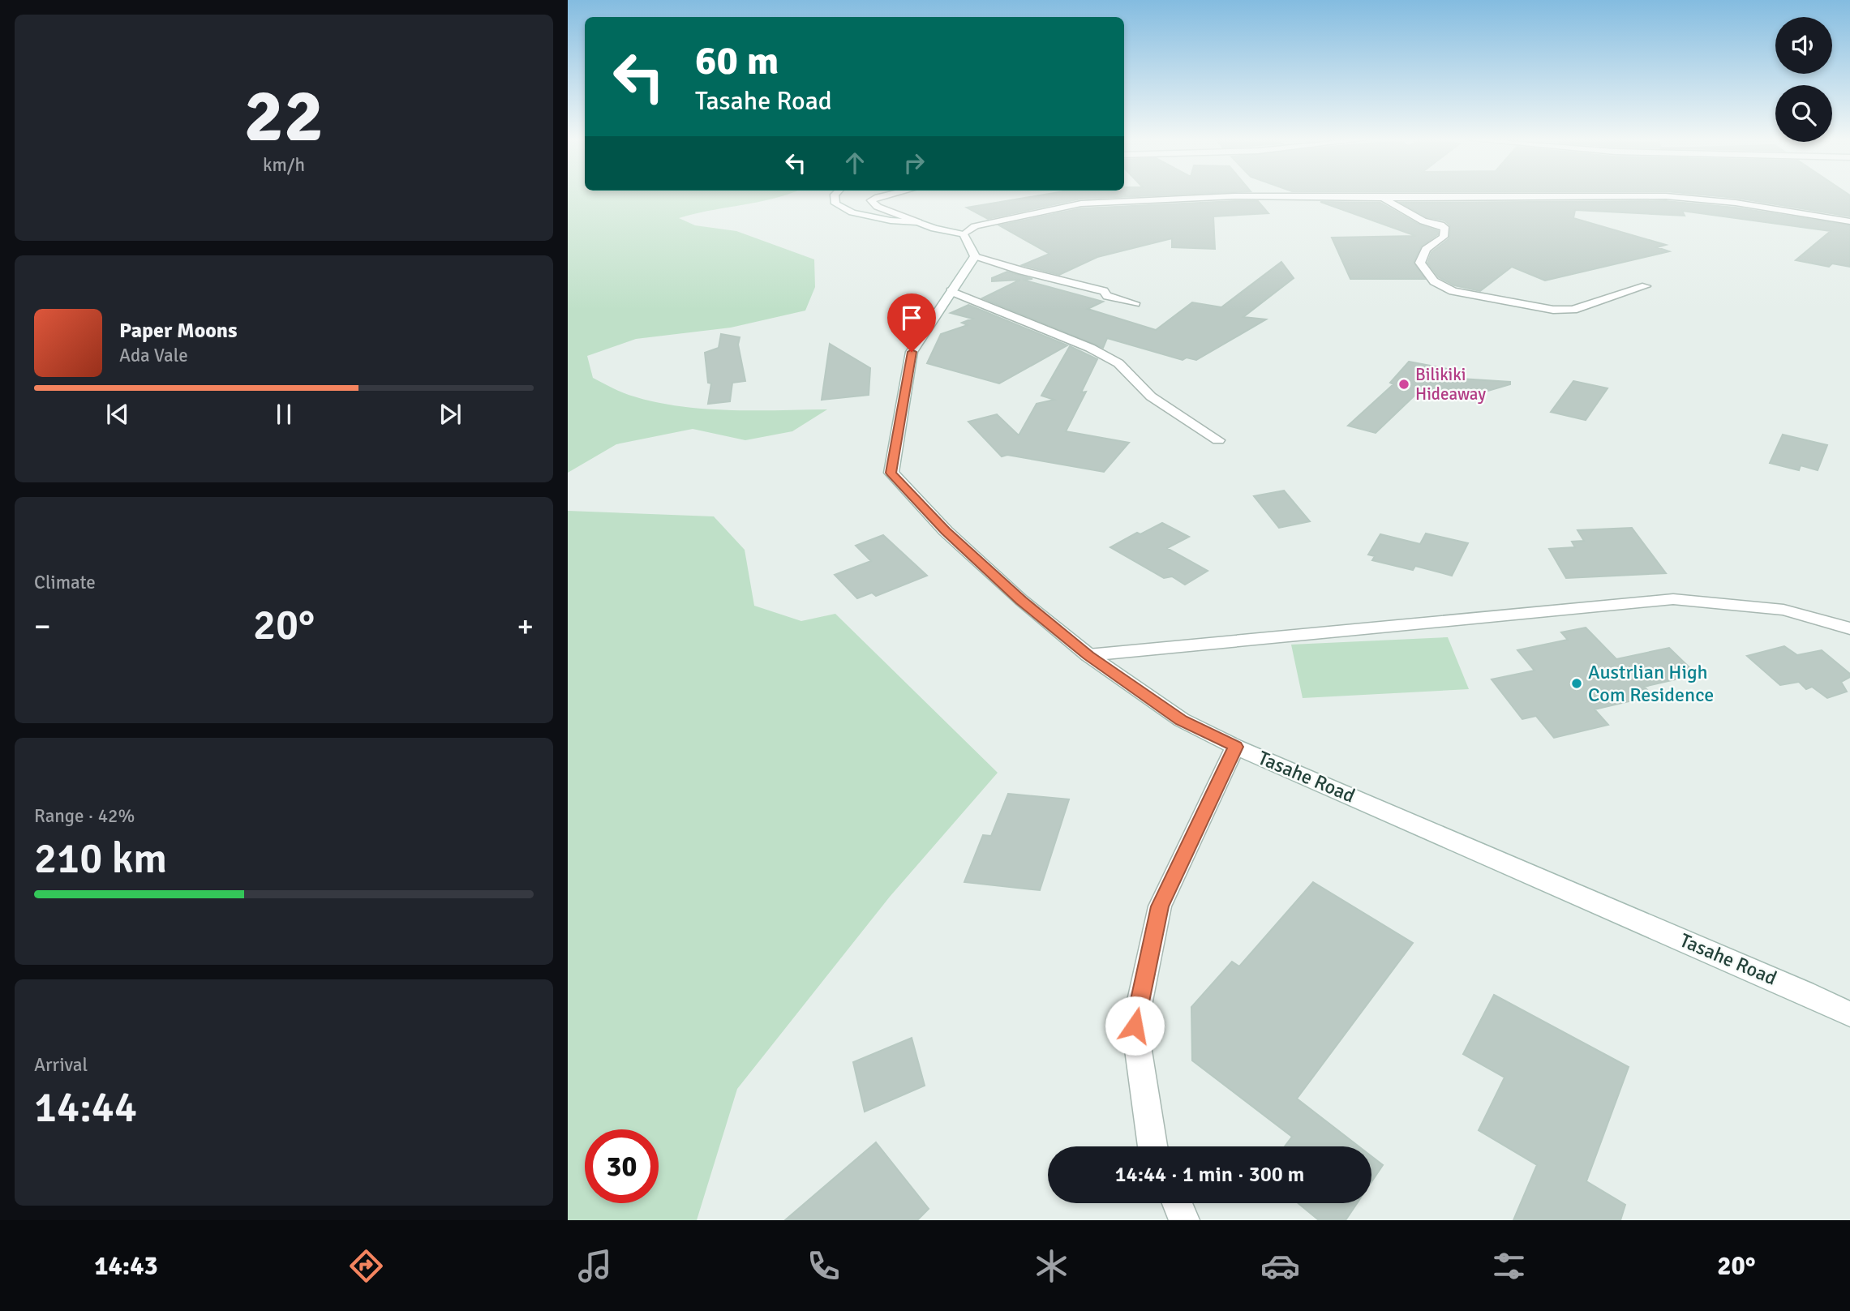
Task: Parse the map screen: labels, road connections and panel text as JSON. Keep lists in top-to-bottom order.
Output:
{
  "streets": {
    "street": ["Tasahe Road"]
  },
  "places": ["Bilikiki Hideaway", "Austrlian High Com Residence"],
  "page": {
    "tile": [
      ["22", "km/h"],
      "Climate",
      ["Range · 42%", "210 km"],
      ["Arrival", "14:44"]
    ],
    "turn": ["60 m", "Tasahe Road"],
    "song": ["Paper Moons", "Ada Vale"],
    "heat": ["−", "20°", "+"],
    "limit": "30",
    "trip": "14:44 · 1 min · 300 m",
    "tabs": ["14:43", "20°"]
  }
}
